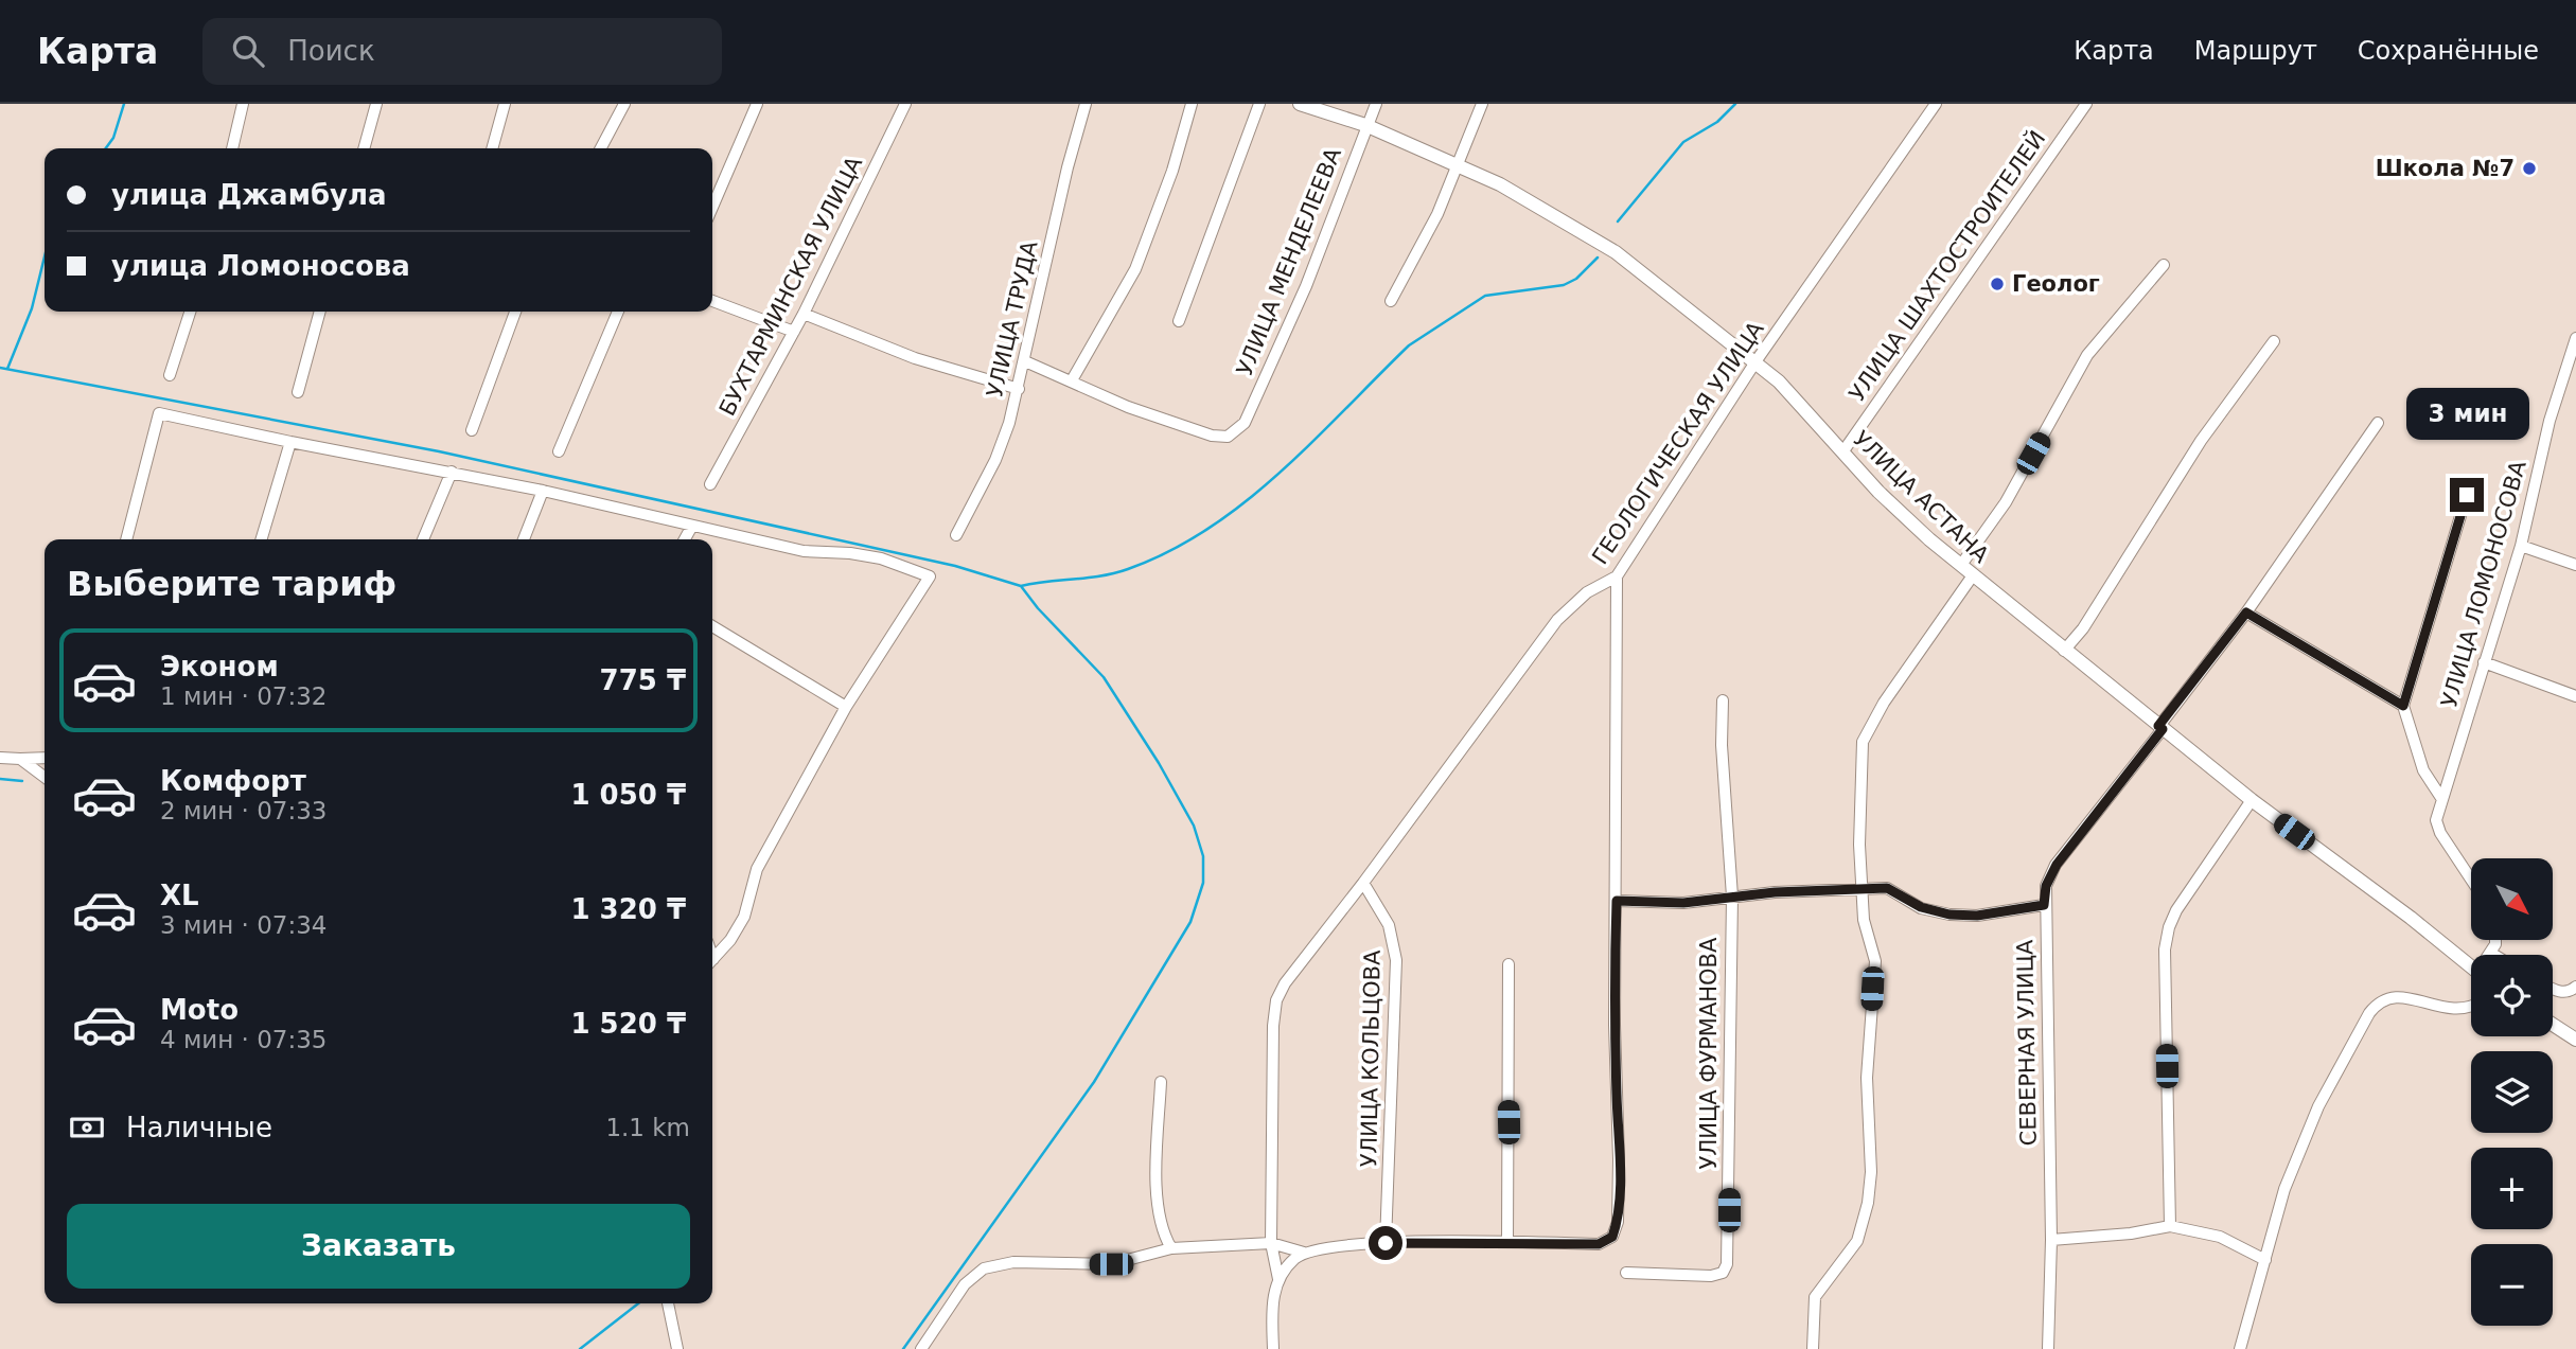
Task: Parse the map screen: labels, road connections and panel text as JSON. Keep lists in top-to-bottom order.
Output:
{
  "streets": {
    "street": [
      "УЛИЦА МЕНДЕЛЕЕВА",
      "УЛИЦА ШАХТОСТРОИТЕЛЕЙ",
      "БУХТАРМИНСКАЯ УЛИЦА",
      "УЛИЦА ТРУДА",
      "ГЕОЛОГИЧЕСКАЯ УЛИЦА",
      "УЛИЦА АСТАНА",
      "УЛИЦА ЛОМОНОСОВА",
      "СЕВЕРНАЯ УЛИЦА",
      "УЛИЦА ФУРМАНОВА",
      "УЛИЦА КОЛЬЦОВА"
    ]
  },
  "crossings": [
    ["УЛИЦА МЕНДЕЛЕЕВА", "УЛИЦА АСТАНА"],
    ["УЛИЦА ШАХТОСТРОИТЕЛЕЙ", "УЛИЦА АСТАНА"],
    ["ГЕОЛОГИЧЕСКАЯ УЛИЦА", "УЛИЦА АСТАНА"],
    ["ГЕОЛОГИЧЕСКАЯ УЛИЦА", "УЛИЦА КОЛЬЦОВА"],
    ["УЛИЦА АСТАНА", "СЕВЕРНАЯ УЛИЦА"]
  ],
  "places": ["Школа №7", "Геолог"],
  "north": "bottom right",
  "page": {
    "header": "Карта",
    "search": "Поиск",
    "nav": ["Карта", "Маршрут", "Сохранённые"],
    "banner": ["улица Джамбула", "улица Ломоносова"],
    "bubble": "3 мин",
    "heading": "Выберите тариф",
    "list": [
      {
        "name": "Эконом",
        "note": "1 мин · 07:32",
        "value": "775 ₸"
      },
      {
        "name": "Комфорт",
        "note": "2 мин · 07:33",
        "value": "1 050 ₸"
      },
      {
        "name": "XL",
        "note": "3 мин · 07:34",
        "value": "1 320 ₸"
      },
      {
        "name": "Moto",
        "note": "4 мин · 07:35",
        "value": "1 520 ₸"
      }
    ],
    "map_buttons": ["+", "−"],
    "pay": ["Наличные", "1.1 km"],
    "buttons": "Заказать"
  }
}
